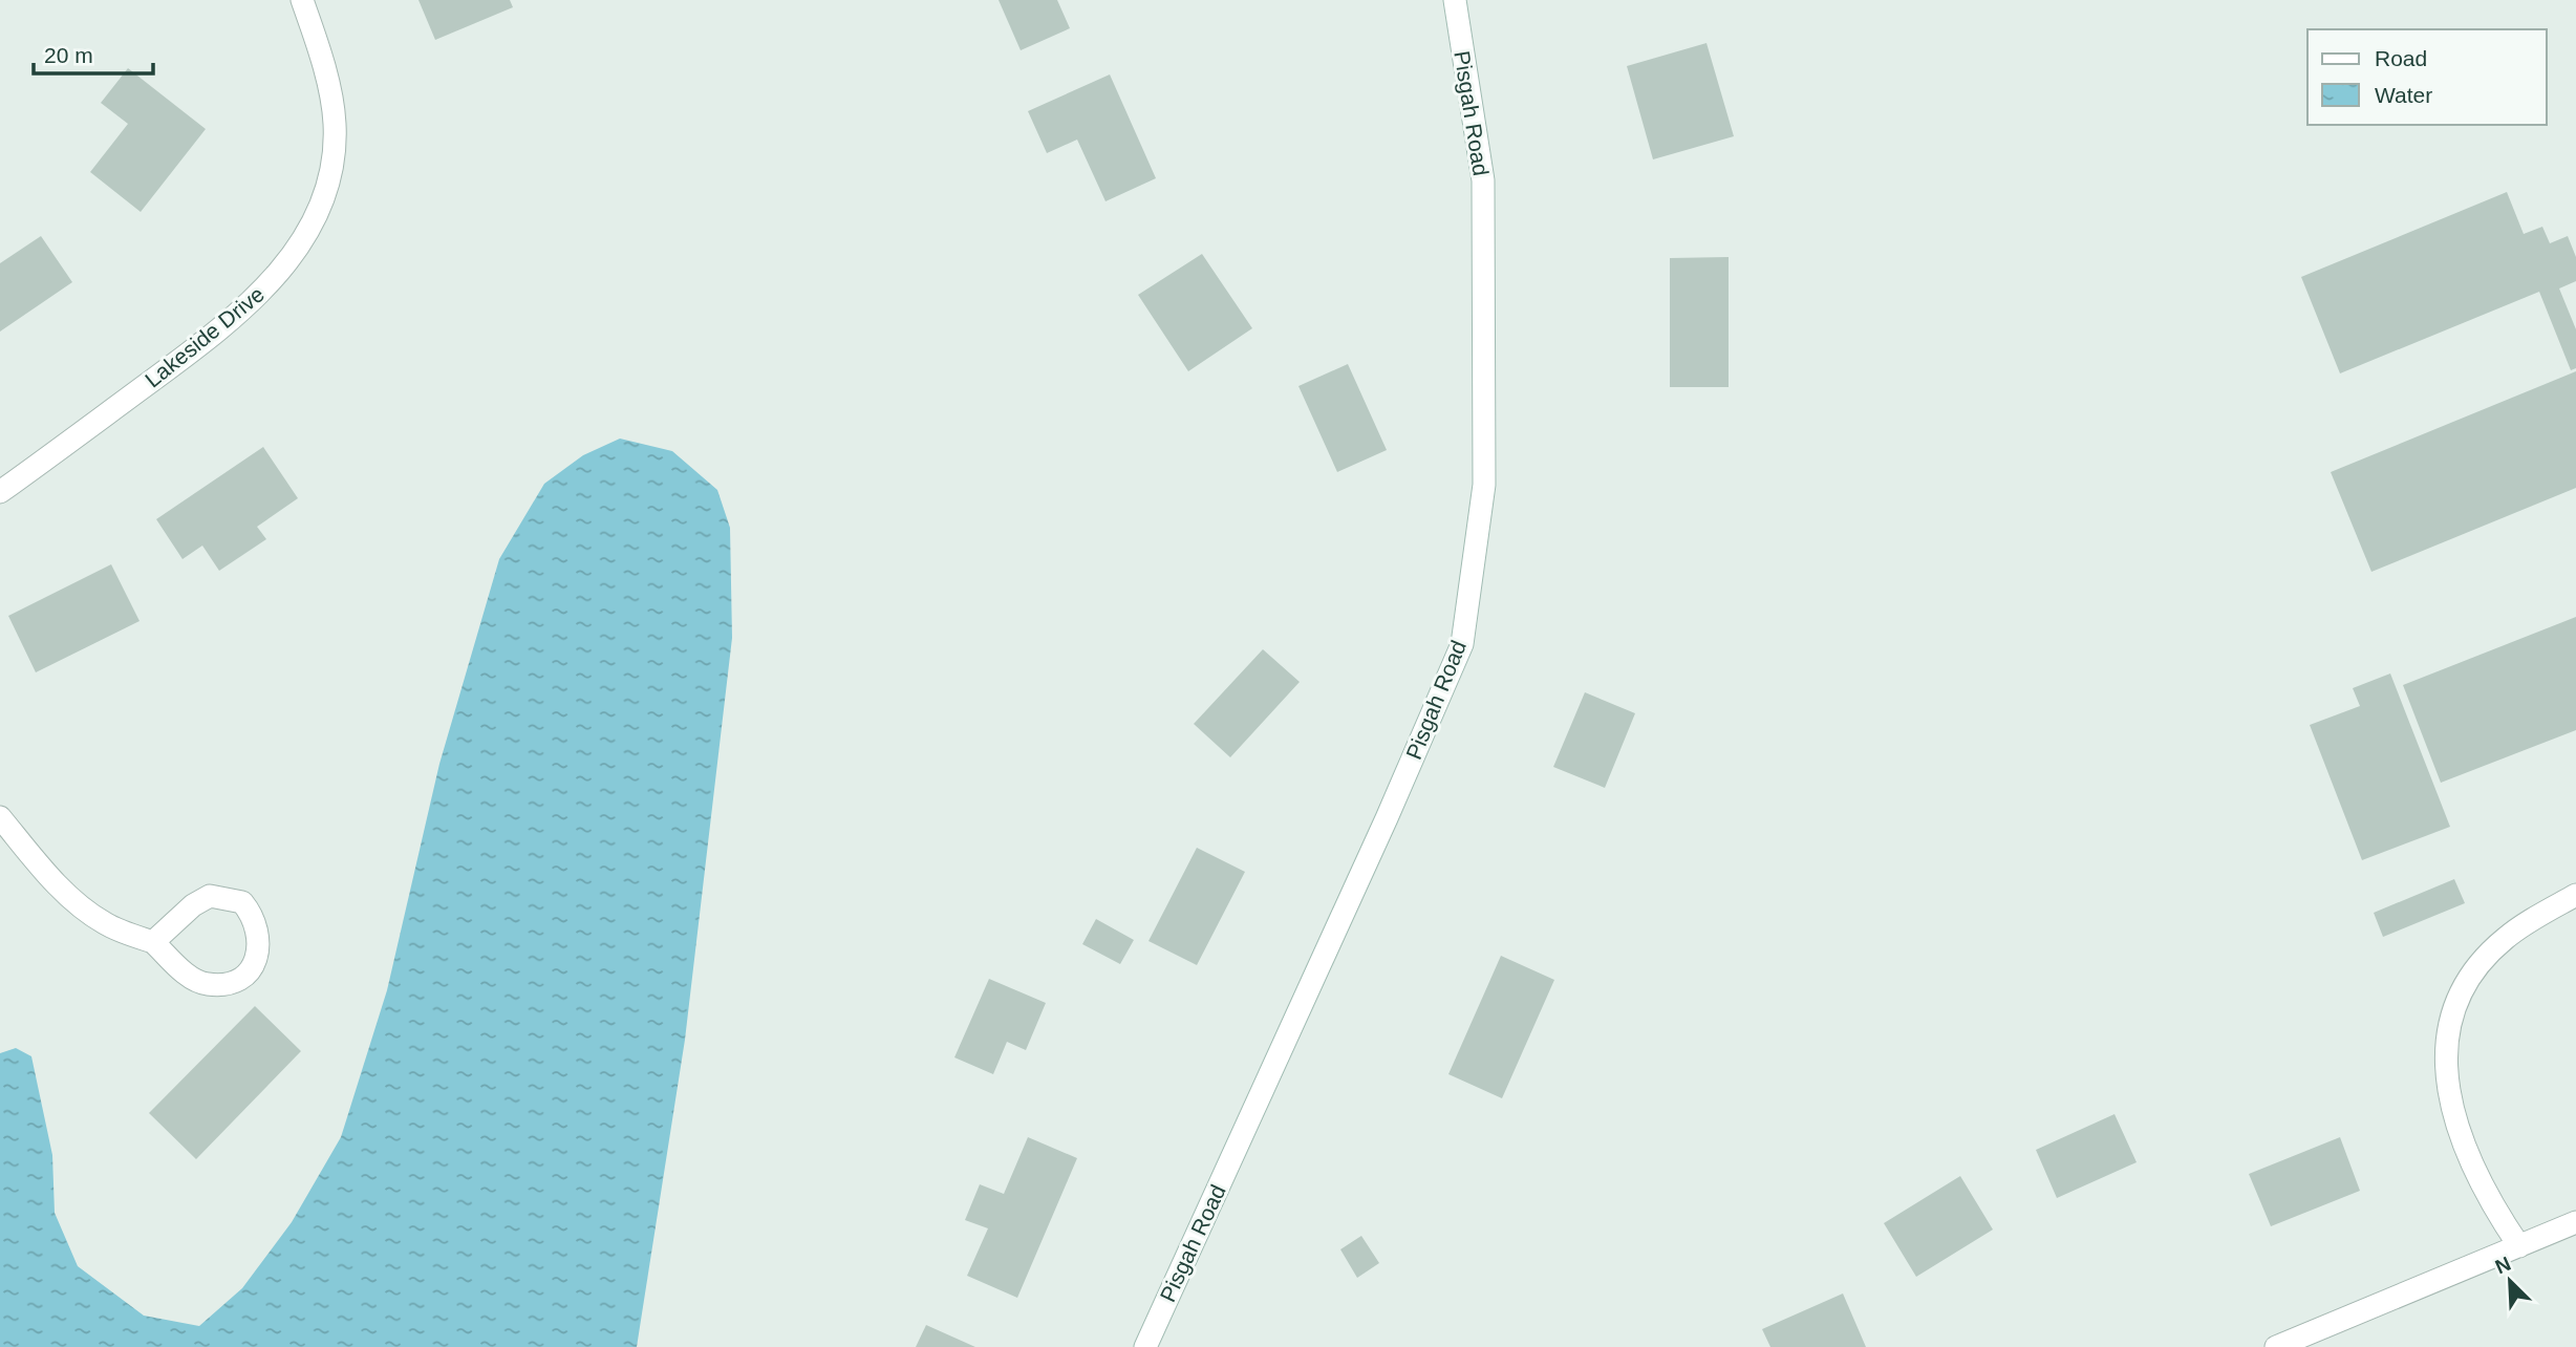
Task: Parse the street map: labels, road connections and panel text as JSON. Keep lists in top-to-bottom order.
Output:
{
  "streets": {
    "street": ["Pisgah Road", "Lakeside Drive"]
  },
  "legend": ["Road", "Water"],
  "scale_bar": "20 m",
  "north": "top left"
}
